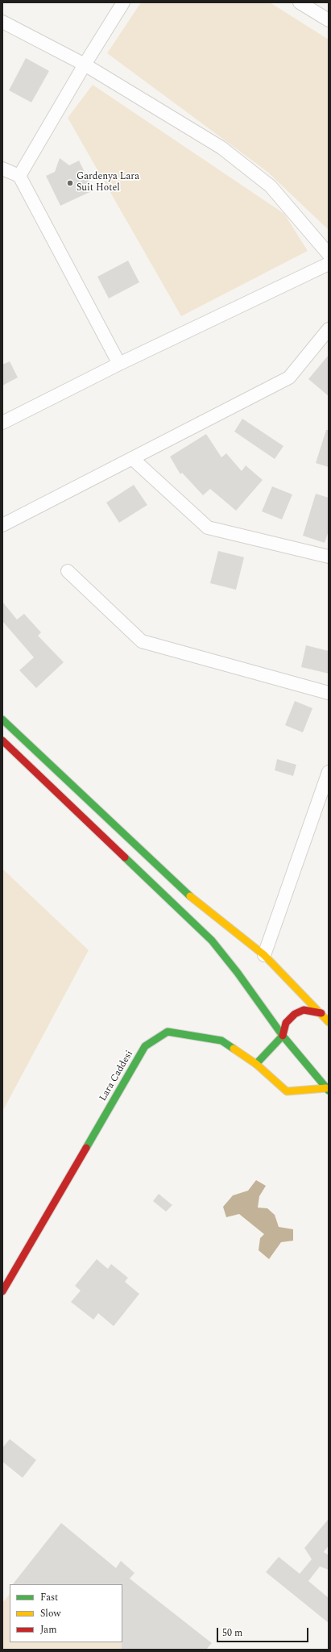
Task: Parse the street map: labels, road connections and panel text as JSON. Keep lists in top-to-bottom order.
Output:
{
  "streets": {
    "main road": ["Lara Caddesi"]
  },
  "places": ["Gardenya Lara Suit Hotel"],
  "legend": ["Fast", "Slow", "Jam"],
  "scale_bar": "50 m"
}
